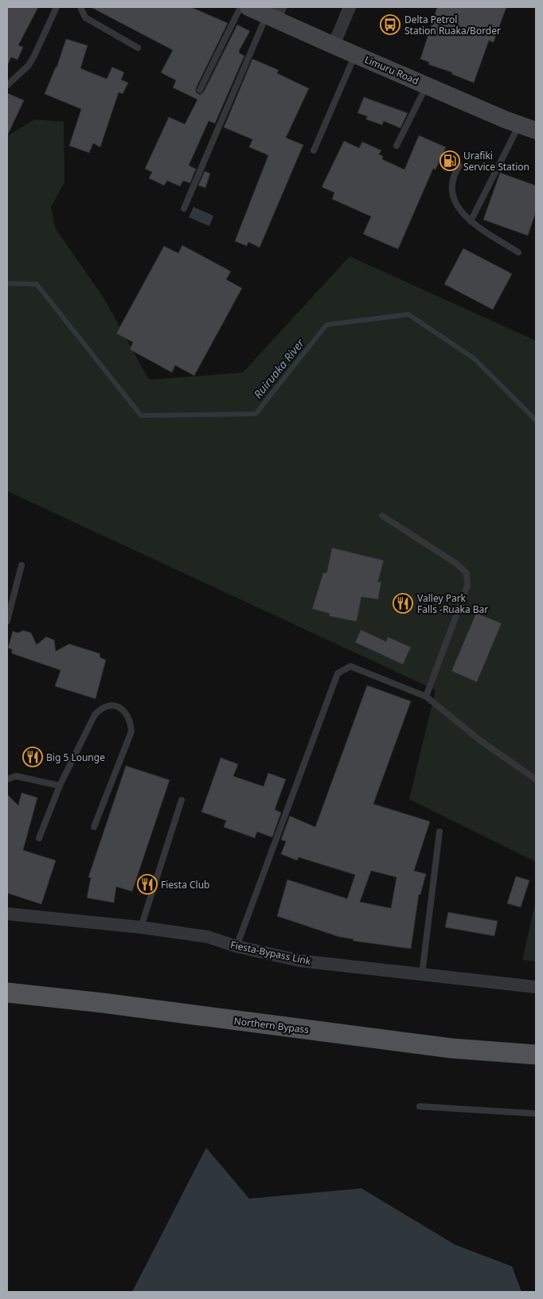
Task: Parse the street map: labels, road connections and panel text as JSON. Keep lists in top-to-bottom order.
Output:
{
  "streets": {
    "main road": ["Limuru Road", "Northern Bypass"],
    "street": ["Fiesta-Bypass Link"]
  },
  "water": ["Ruiruaka River"],
  "places": {
    "bus stop": ["Delta Petrol Station Ruaka/Border"],
    "fuel station": ["Urafiki Service Station"],
    "restaurant": ["Valley Park Falls -Ruaka Bar", "Big 5 Lounge", "Fiesta Club"]
  }
}
